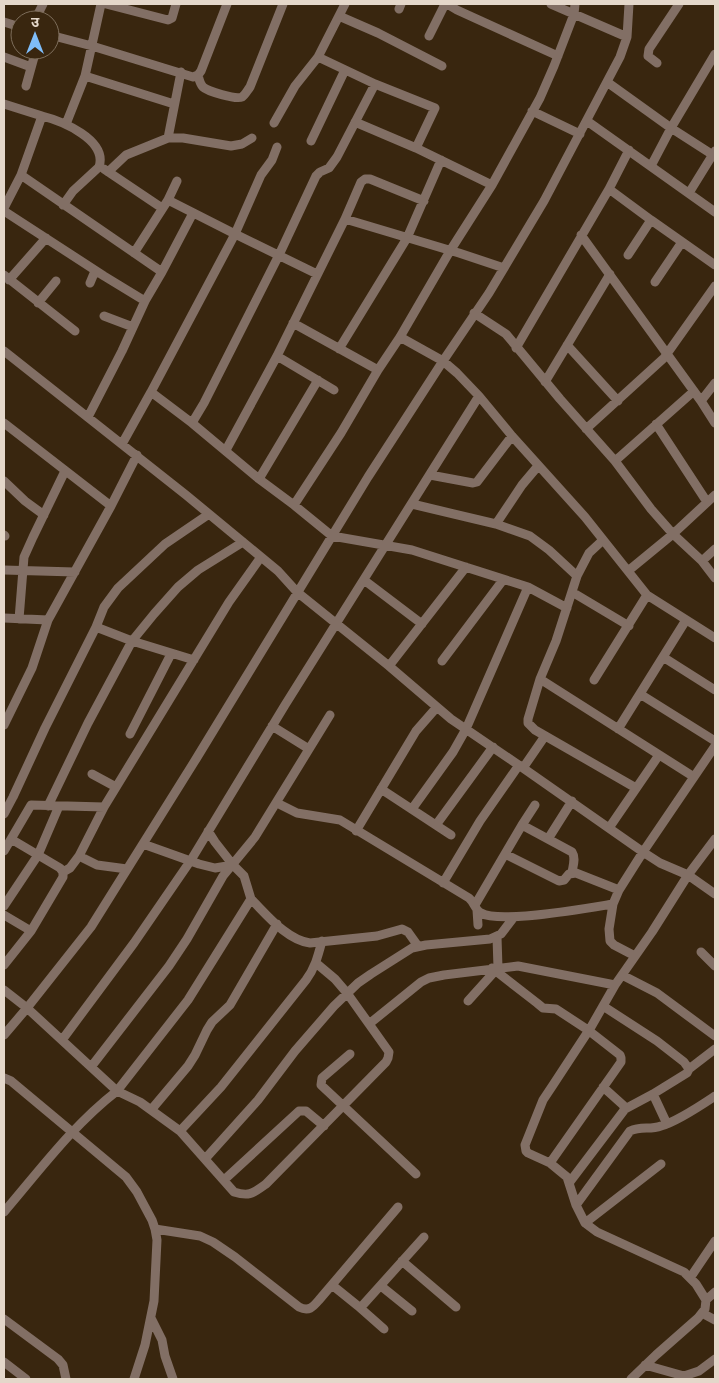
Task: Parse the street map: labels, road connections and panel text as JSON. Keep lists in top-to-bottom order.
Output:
{
  "north": "top"
}
